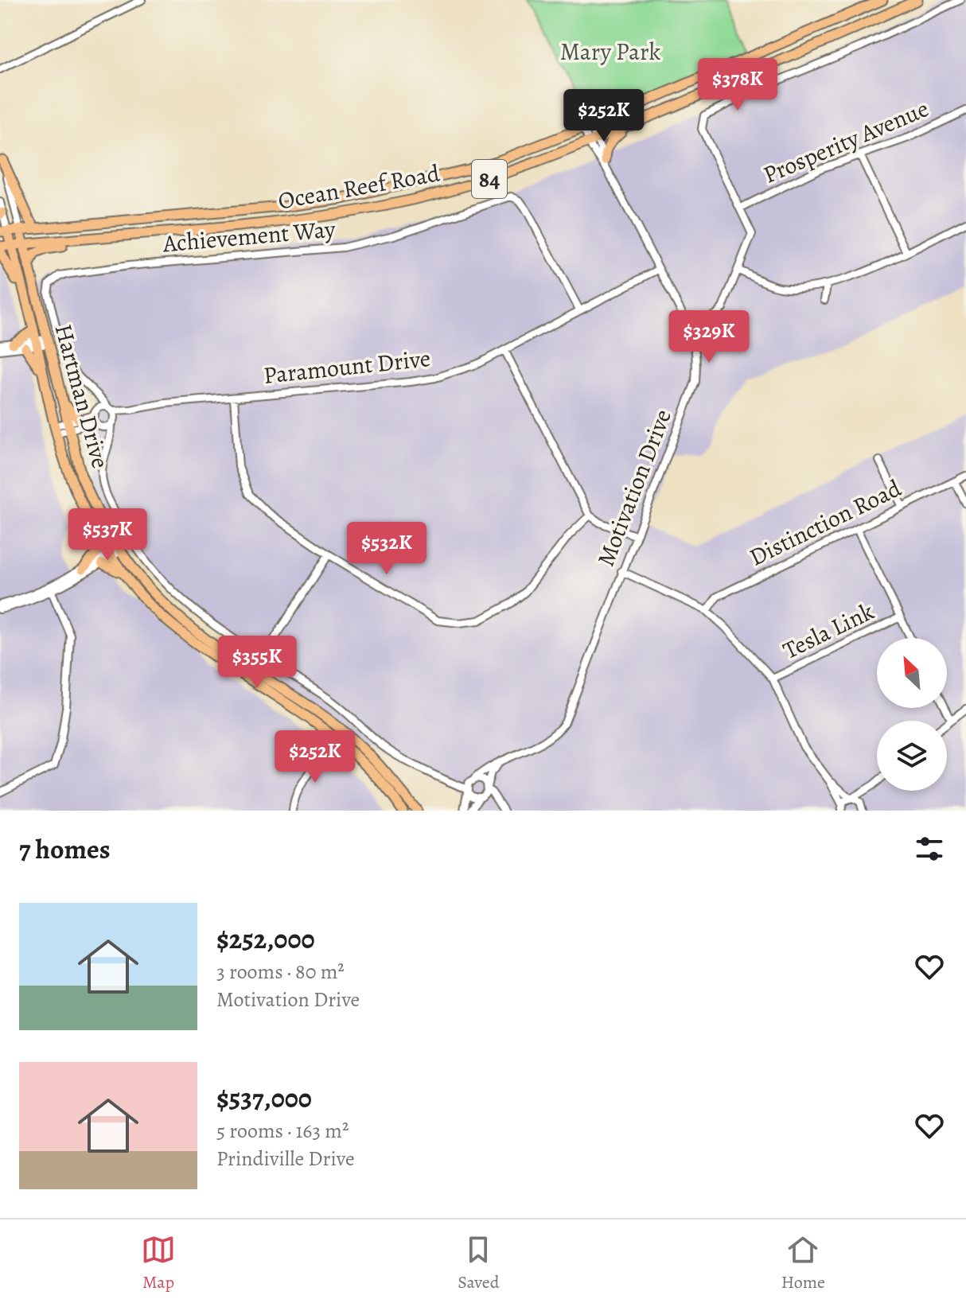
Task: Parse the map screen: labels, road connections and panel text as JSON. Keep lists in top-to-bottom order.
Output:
{
  "streets": {
    "main road": ["84", "Ocean Reef Road", "Hartman Drive"],
    "street": [
      "Prosperity Avenue",
      "Achievement Way",
      "Paramount Drive",
      "Motivation Drive",
      "Distinction Road",
      "Tesla Link"
    ]
  },
  "crossings": [
    ["Ocean Reef Road", "Hartman Drive"],
    ["Ocean Reef Road", "Motivation Drive"],
    ["Achievement Way", "Paramount Drive"],
    ["Paramount Drive", "Motivation Drive"]
  ],
  "parks": ["Mary Park"],
  "north": "top left",
  "page": {
    "price": [
      "$378K",
      "$252K",
      "$329K",
      "$537K",
      "$532K",
      "$355K",
      "$252K"
    ],
    "heading": "7 homes",
    "list": [
      {
        "name": "$252,000",
        "note": "3 rooms · 80 m² · Motivation Drive"
      },
      {
        "name": "$537,000",
        "note": "5 rooms · 163 m² · Prindiville Drive"
      }
    ],
    "tabs": ["Map", "Saved", "Home"]
  }
}
